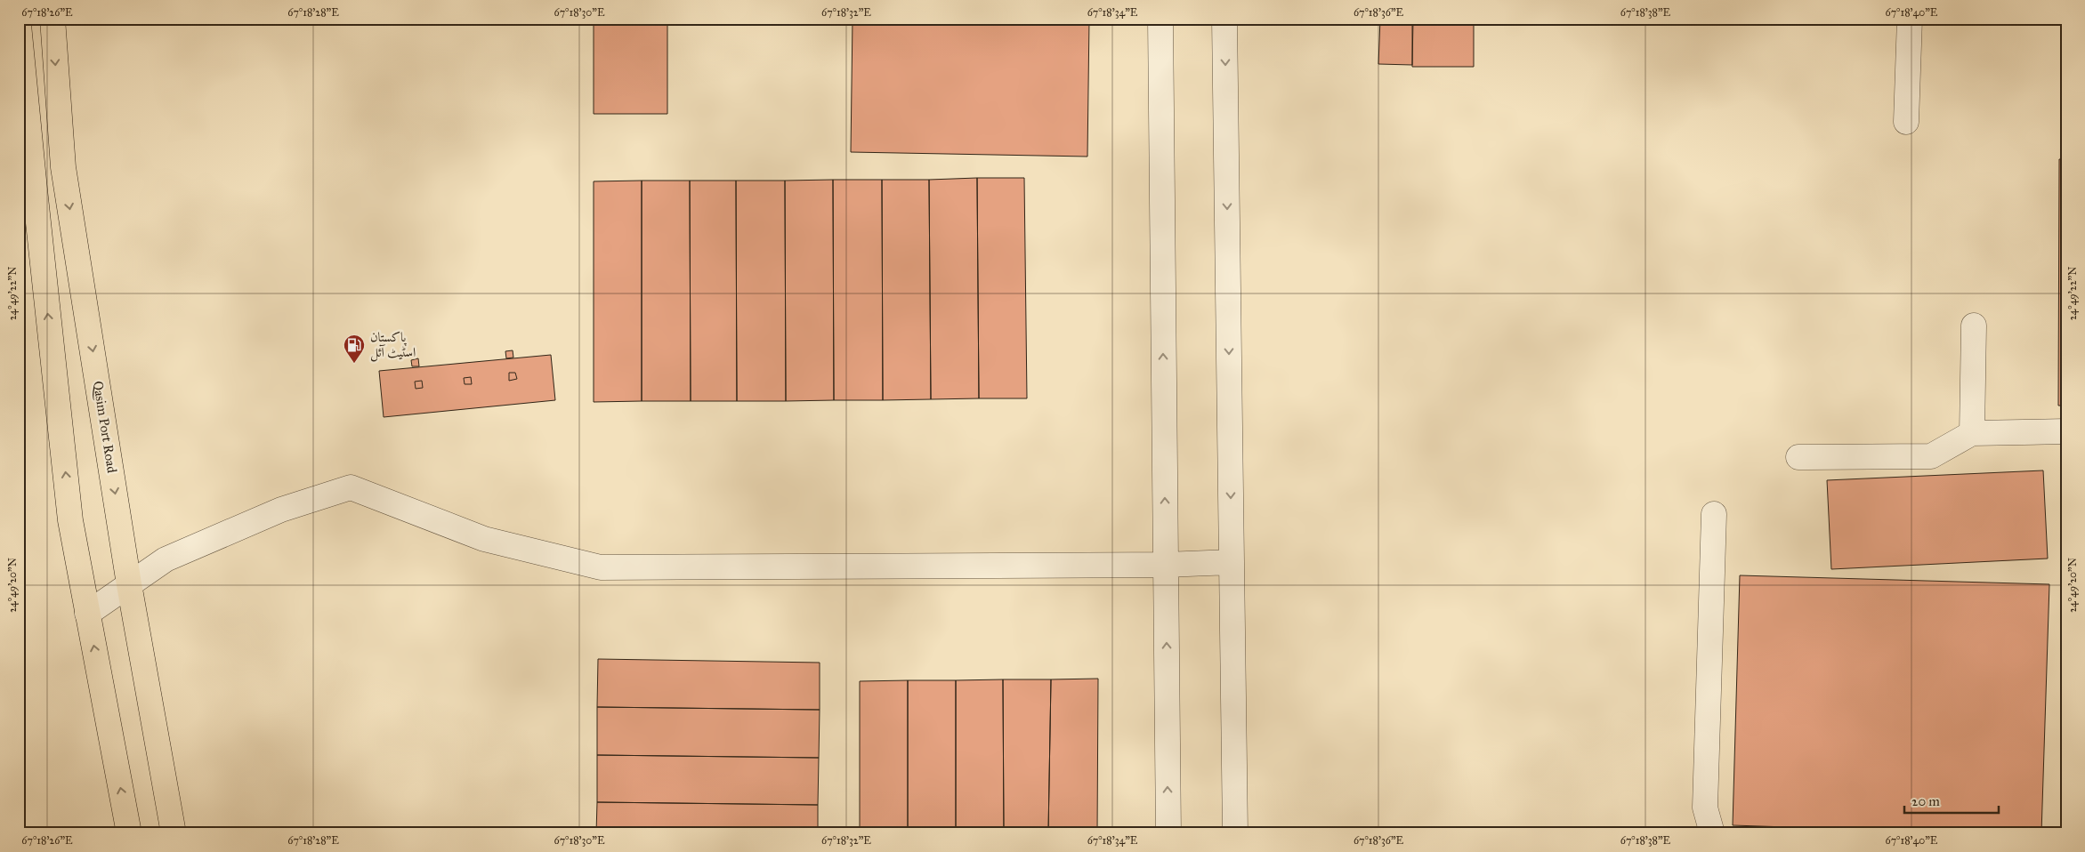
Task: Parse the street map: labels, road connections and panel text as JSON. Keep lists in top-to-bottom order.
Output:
{
  "streets": {
    "main road": ["Qasim Port Road"]
  },
  "places": {
    "fuel station": ["پاکستان اسٹیٹ آئل"]
  },
  "scale_bar": "20 m",
  "coordinates": [
    "67°18'26\"E",
    "67°18'28\"E",
    "67°18'30\"E",
    "67°18'32\"E",
    "67°18'34\"E",
    "67°18'36\"E",
    "67°18'38\"E",
    "67°18'40\"E",
    "24°49'22\"N",
    "24°49'20\"N"
  ]
}
